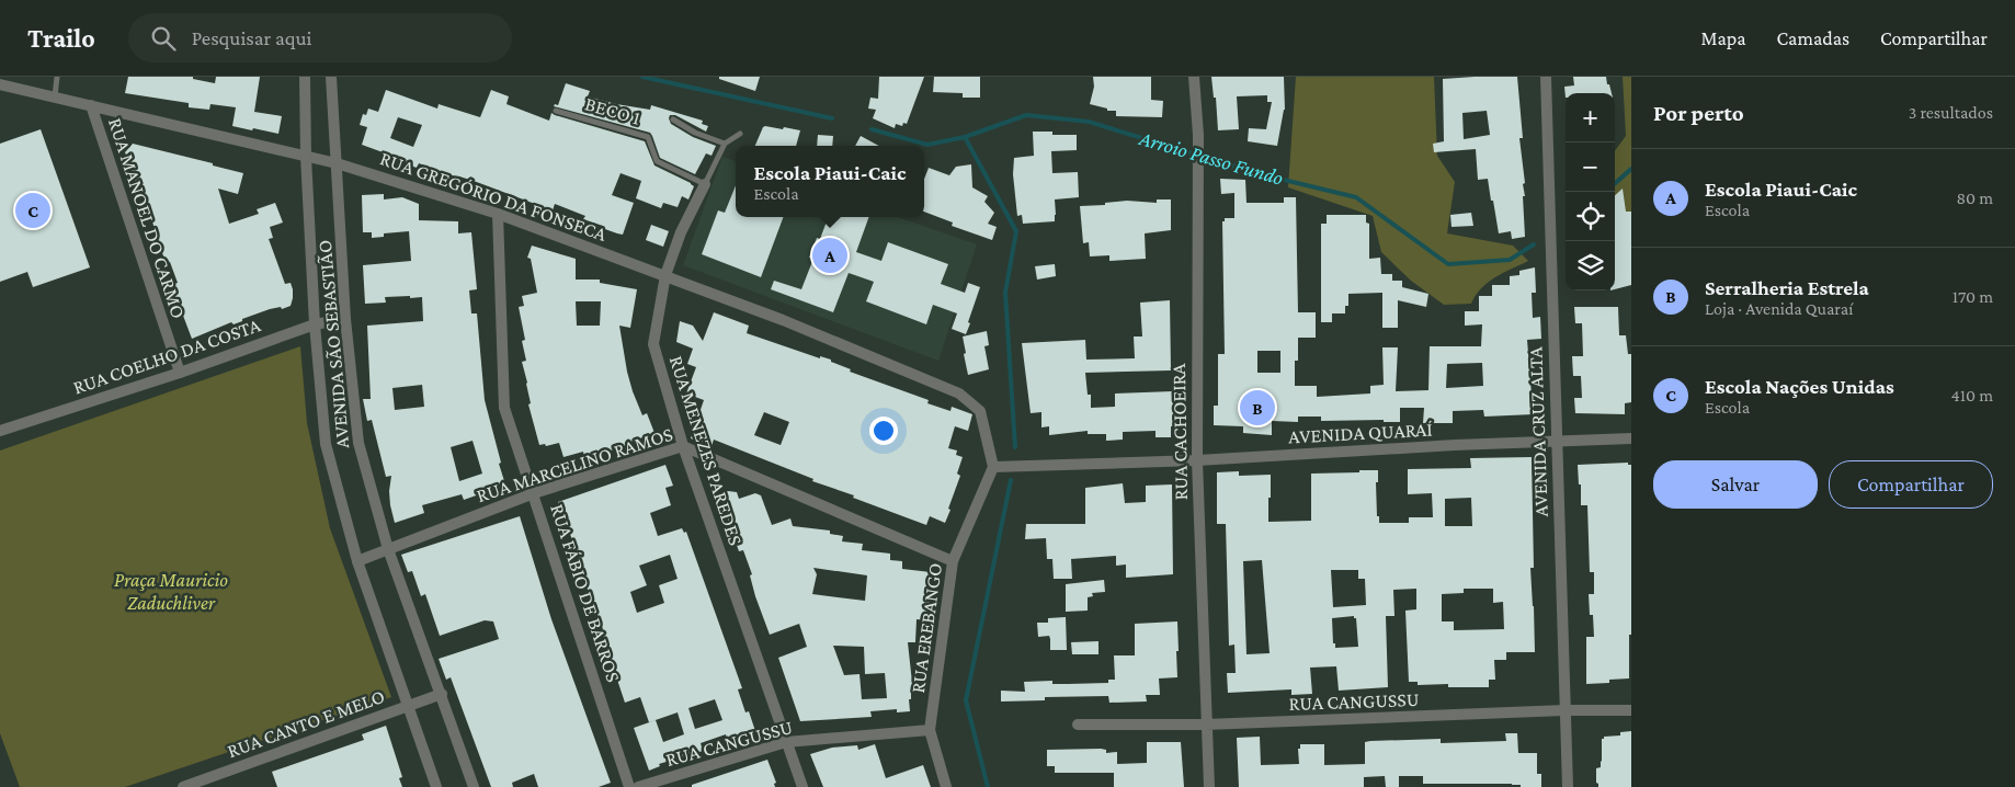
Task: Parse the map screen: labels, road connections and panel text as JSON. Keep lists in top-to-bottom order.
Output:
{
  "streets": {
    "street": [
      "RUA GREGÓRIO DA FONSECA",
      "RUA MANOEL DO CARMO",
      "AVENIDA SÃO SEBASTIÃO",
      "RUA COELHO DA COSTA",
      "RUA CACHOEIRA",
      "AVENIDA CRUZ ALTA",
      "AVENIDA QUARAÍ",
      "RUA MENEZES PAREDES",
      "RUA MARCELINO RAMOS",
      "RUA FÁBIO DE BARROS",
      "RUA EREBANGO",
      "RUA CANGUSSU",
      "RUA CANTO E MELO"
    ],
    "lane": ["BECO 1"]
  },
  "crossings": [
    ["BECO 1", "RUA MENEZES PAREDES"],
    ["RUA GREGÓRIO DA FONSECA", "RUA MANOEL DO CARMO"],
    ["RUA GREGÓRIO DA FONSECA", "AVENIDA SÃO SEBASTIÃO"],
    ["RUA GREGÓRIO DA FONSECA", "AVENIDA QUARAÍ"],
    ["RUA GREGÓRIO DA FONSECA", "RUA MENEZES PAREDES"],
    ["RUA GREGÓRIO DA FONSECA", "RUA FÁBIO DE BARROS"],
    ["RUA GREGÓRIO DA FONSECA", "RUA EREBANGO"],
    ["RUA MANOEL DO CARMO", "RUA COELHO DA COSTA"],
    ["AVENIDA SÃO SEBASTIÃO", "RUA COELHO DA COSTA"],
    ["AVENIDA SÃO SEBASTIÃO", "RUA MARCELINO RAMOS"],
    ["AVENIDA SÃO SEBASTIÃO", "RUA CANTO E MELO"],
    ["RUA CACHOEIRA", "AVENIDA QUARAÍ"],
    ["RUA CACHOEIRA", "RUA CANGUSSU"],
    ["AVENIDA CRUZ ALTA", "AVENIDA QUARAÍ"],
    ["AVENIDA CRUZ ALTA", "RUA CANGUSSU"],
    ["AVENIDA QUARAÍ", "RUA EREBANGO"],
    ["RUA MENEZES PAREDES", "RUA MARCELINO RAMOS"],
    ["RUA MENEZES PAREDES", "RUA CANGUSSU"],
    ["RUA MARCELINO RAMOS", "RUA FÁBIO DE BARROS"],
    ["RUA MARCELINO RAMOS", "RUA EREBANGO"],
    ["RUA EREBANGO", "RUA CANGUSSU"]
  ],
  "water": ["Arroio Passo Fundo"],
  "parks": ["Praça Mauricio Zaduchliver"],
  "page": {
    "header": "Trailo",
    "search": "Pesquisar aqui",
    "nav": ["Mapa", "Camadas", "Compartilhar"],
    "heading": ["Por perto", "3 resultados"],
    "map_buttons": ["+", "−"],
    "popup": ["Escola Piaui-Caic", "Escola"],
    "list": [
      {
        "mark": "A",
        "name": "Escola Piaui-Caic",
        "note": "Escola",
        "value": "80 m"
      },
      {
        "mark": "B",
        "name": "Serralheria Estrela",
        "note": "Loja · Avenida Quaraí",
        "value": "170 m"
      },
      {
        "mark": "C",
        "name": "Escola Nações Unidas",
        "note": "Escola",
        "value": "410 m"
      }
    ],
    "pins": ["C", "A", "B"],
    "buttons": ["Salvar", "Compartilhar"]
  }
}
